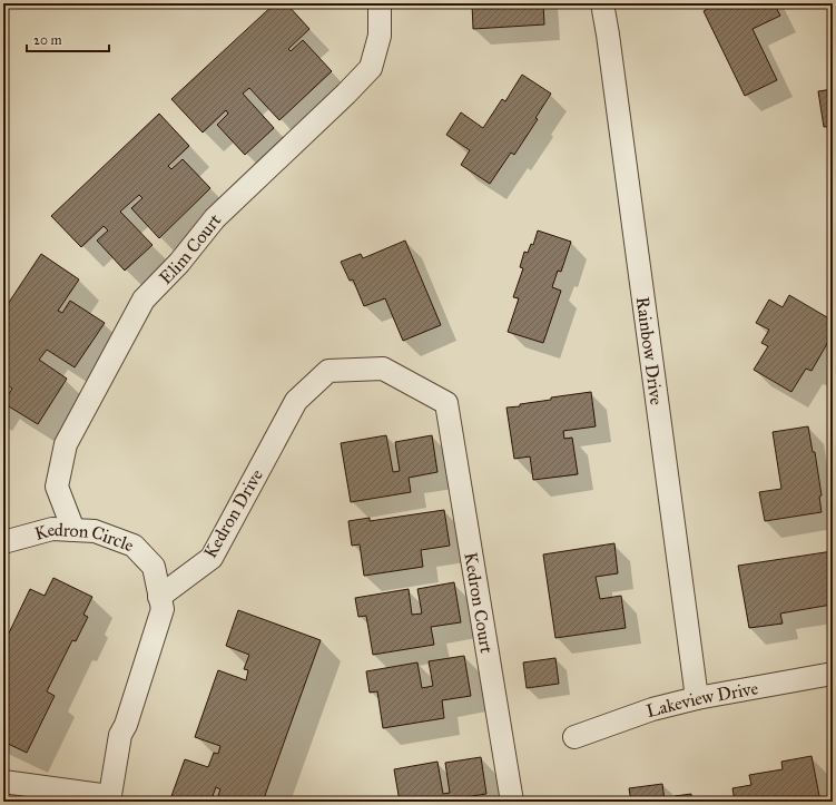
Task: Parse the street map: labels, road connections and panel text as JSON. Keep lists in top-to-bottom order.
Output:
{
  "streets": {
    "street": [
      "Elim Court",
      "Rainbow Drive",
      "Kedron Drive",
      "Kedron Circle",
      "Kedron Court",
      "Lakeview Drive"
    ]
  },
  "crossings": [
    ["Elim Court", "Kedron Circle"],
    ["Rainbow Drive", "Lakeview Drive"],
    ["Kedron Drive", "Kedron Circle"],
    ["Kedron Drive", "Kedron Court"]
  ],
  "scale_bar": "20 m"
}
